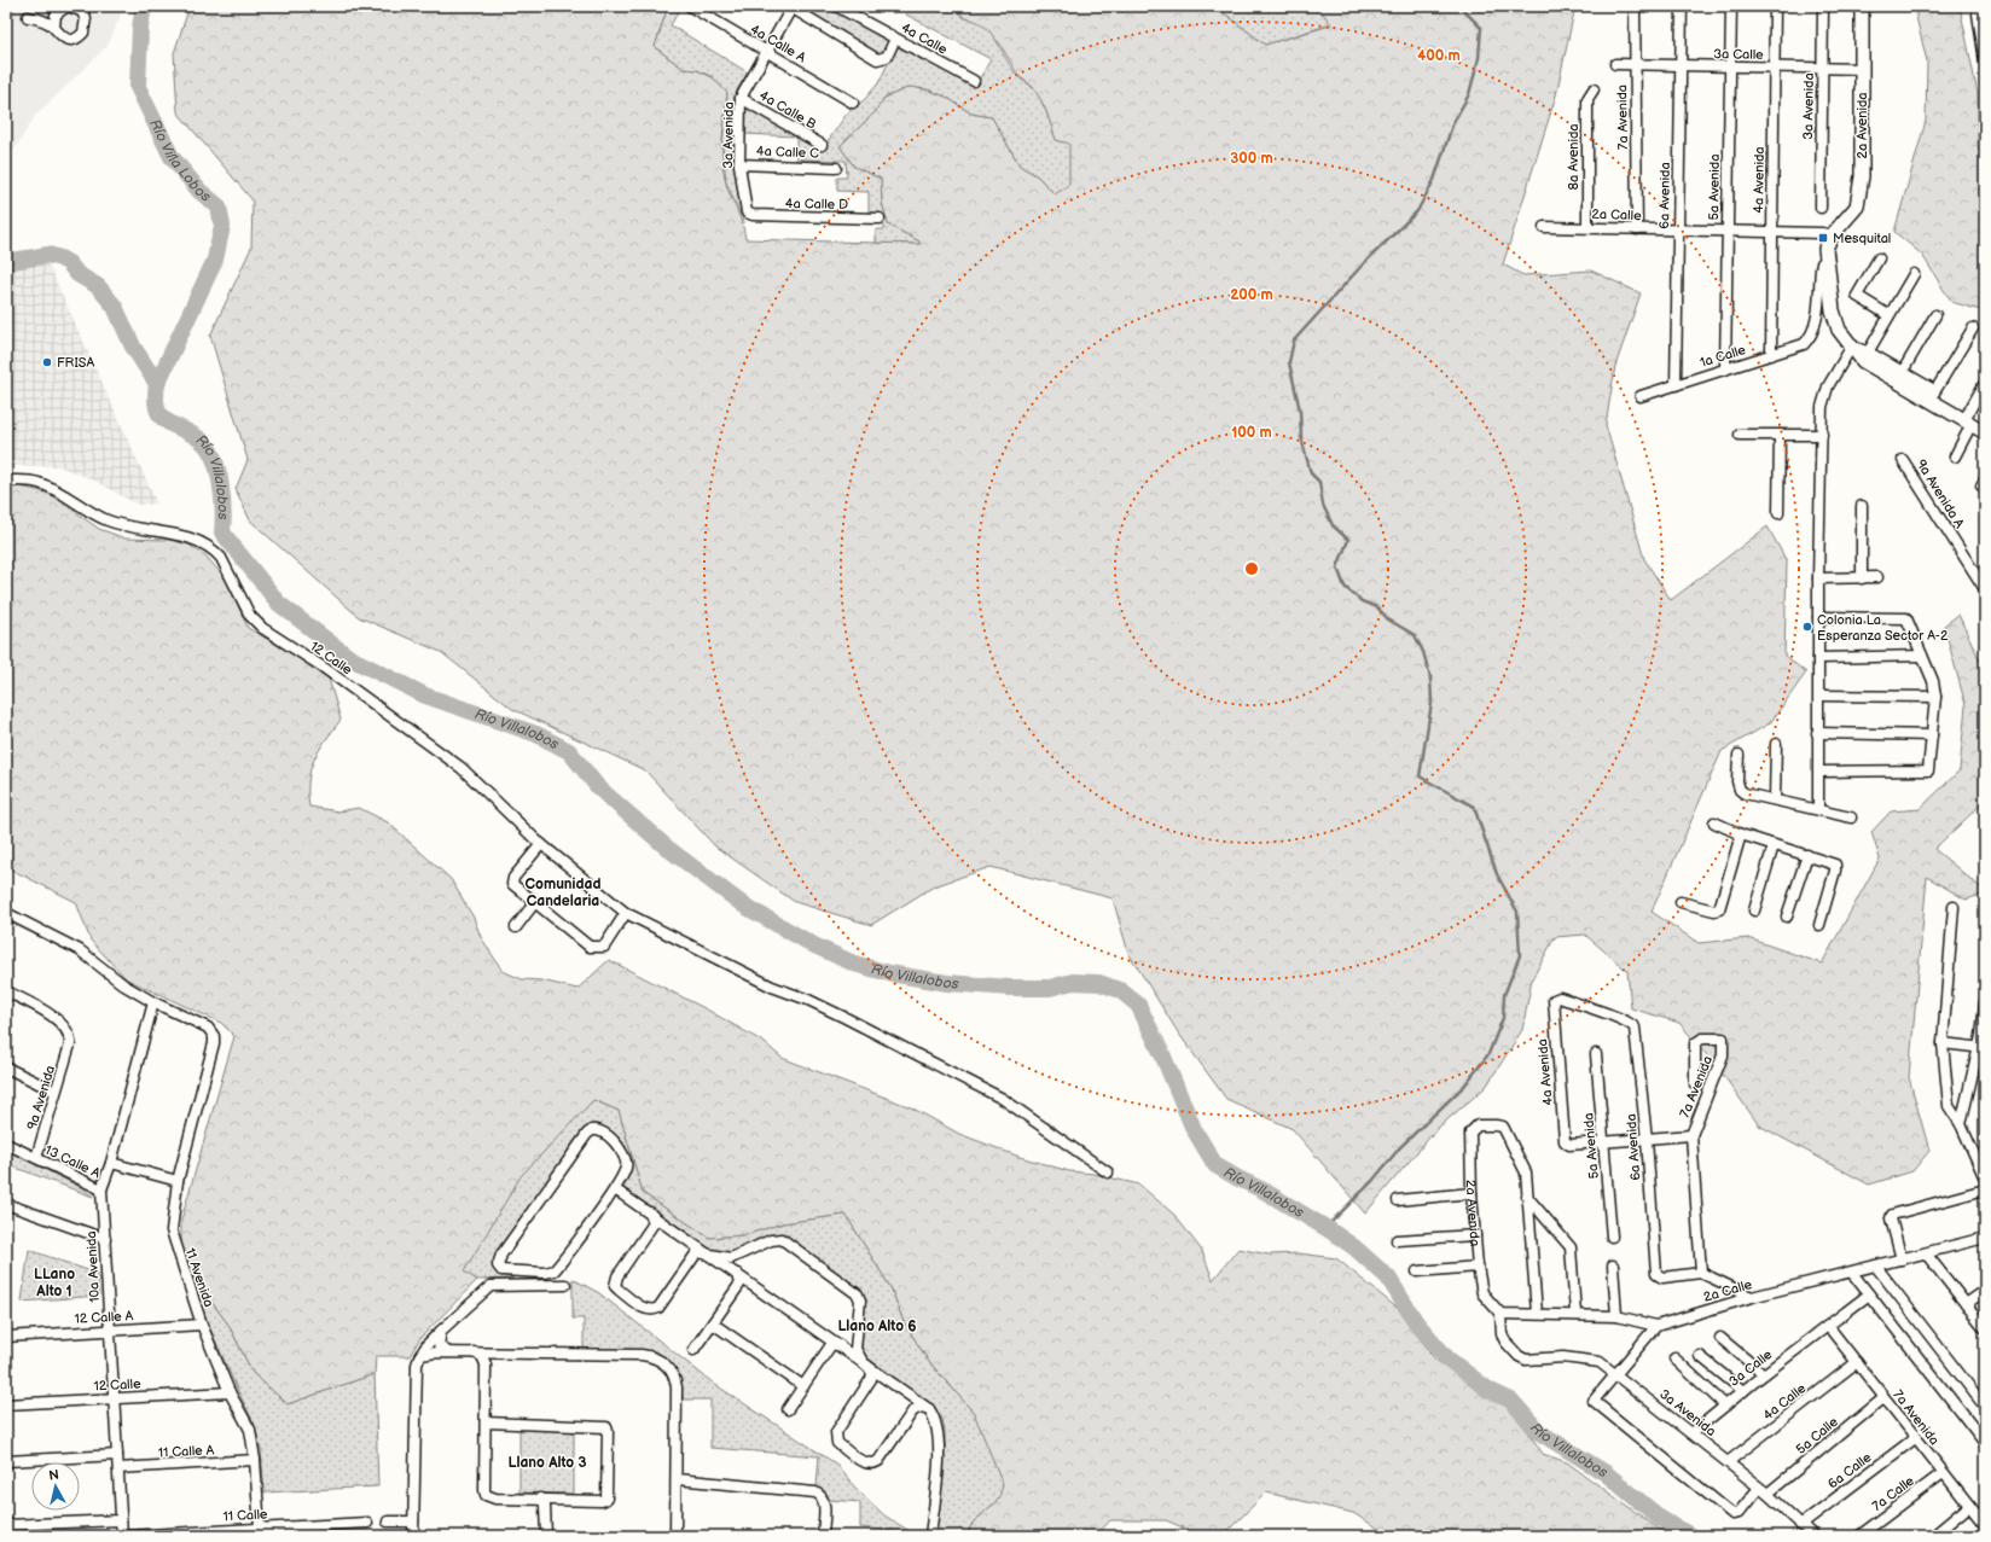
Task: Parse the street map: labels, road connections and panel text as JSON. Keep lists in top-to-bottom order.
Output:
{
  "streets": {
    "main road": ["2a Avenida"],
    "street": [
      "4a Calle",
      "4a Calle A",
      "3a Calle",
      "3a Avenida",
      "4a Calle B",
      "7a Avenida",
      "4a Calle C",
      "8a Avenida",
      "4a Avenida",
      "5a Avenida",
      "6a Avenida",
      "4a Calle D",
      "2a Calle",
      "1a Calle",
      "9a Avenida A",
      "12 Calle",
      "9a Avenida",
      "13 Calle A",
      "10a Avenida",
      "11 Avenida",
      "12 Calle A",
      "5a Calle",
      "11 Calle A",
      "6a Calle",
      "7a Calle",
      "11 Calle"
    ]
  },
  "crossings": [
    ["4a Calle", "3a Avenida"],
    ["4a Calle", "7a Avenida"],
    ["4a Calle A", "3a Avenida"],
    ["3a Calle", "3a Avenida"],
    ["3a Calle", "7a Avenida"],
    ["3a Calle", "2a Avenida"],
    ["3a Calle", "4a Avenida"],
    ["3a Calle", "5a Avenida"],
    ["3a Calle", "6a Avenida"],
    ["3a Avenida", "4a Calle B"],
    ["3a Avenida", "2a Avenida"],
    ["3a Avenida", "4a Calle C"],
    ["3a Avenida", "4a Calle D"],
    ["3a Avenida", "5a Calle"],
    ["3a Avenida", "6a Calle"],
    ["7a Avenida", "6a Avenida"],
    ["7a Avenida", "2a Calle"],
    ["7a Avenida", "5a Calle"],
    ["7a Avenida", "6a Calle"],
    ["7a Avenida", "7a Calle"],
    ["2a Avenida", "2a Calle"],
    ["8a Avenida", "2a Calle"],
    ["4a Avenida", "5a Avenida"],
    ["4a Avenida", "6a Avenida"],
    ["4a Avenida", "2a Calle"],
    ["4a Avenida", "1a Calle"],
    ["5a Avenida", "2a Calle"],
    ["5a Avenida", "1a Calle"],
    ["6a Avenida", "2a Calle"],
    ["6a Avenida", "1a Calle"],
    ["12 Calle", "10a Avenida"],
    ["12 Calle", "11 Avenida"],
    ["9a Avenida", "13 Calle A"],
    ["13 Calle A", "10a Avenida"],
    ["13 Calle A", "11 Avenida"],
    ["10a Avenida", "11 Avenida"],
    ["10a Avenida", "12 Calle A"],
    ["10a Avenida", "11 Calle A"],
    ["10a Avenida", "11 Calle"],
    ["11 Avenida", "12 Calle A"],
    ["11 Avenida", "11 Calle A"],
    ["11 Avenida", "11 Calle"]
  ],
  "districts": [
    "Comunidad Candelaria",
    "LLano Alto 1",
    "Llano Alto 6",
    "Llano Alto 3"
  ],
  "water": ["Río Villa Lobos", "Río Villalobos"],
  "places": {
    "transit": ["Mesquital"],
    "other": ["FRISA", "Colonia La Esperanza Sector A-2"]
  },
  "north": "top",
  "rings": [
    "400 m",
    "300 m",
    "200 m",
    "100 m"
  ]
}
